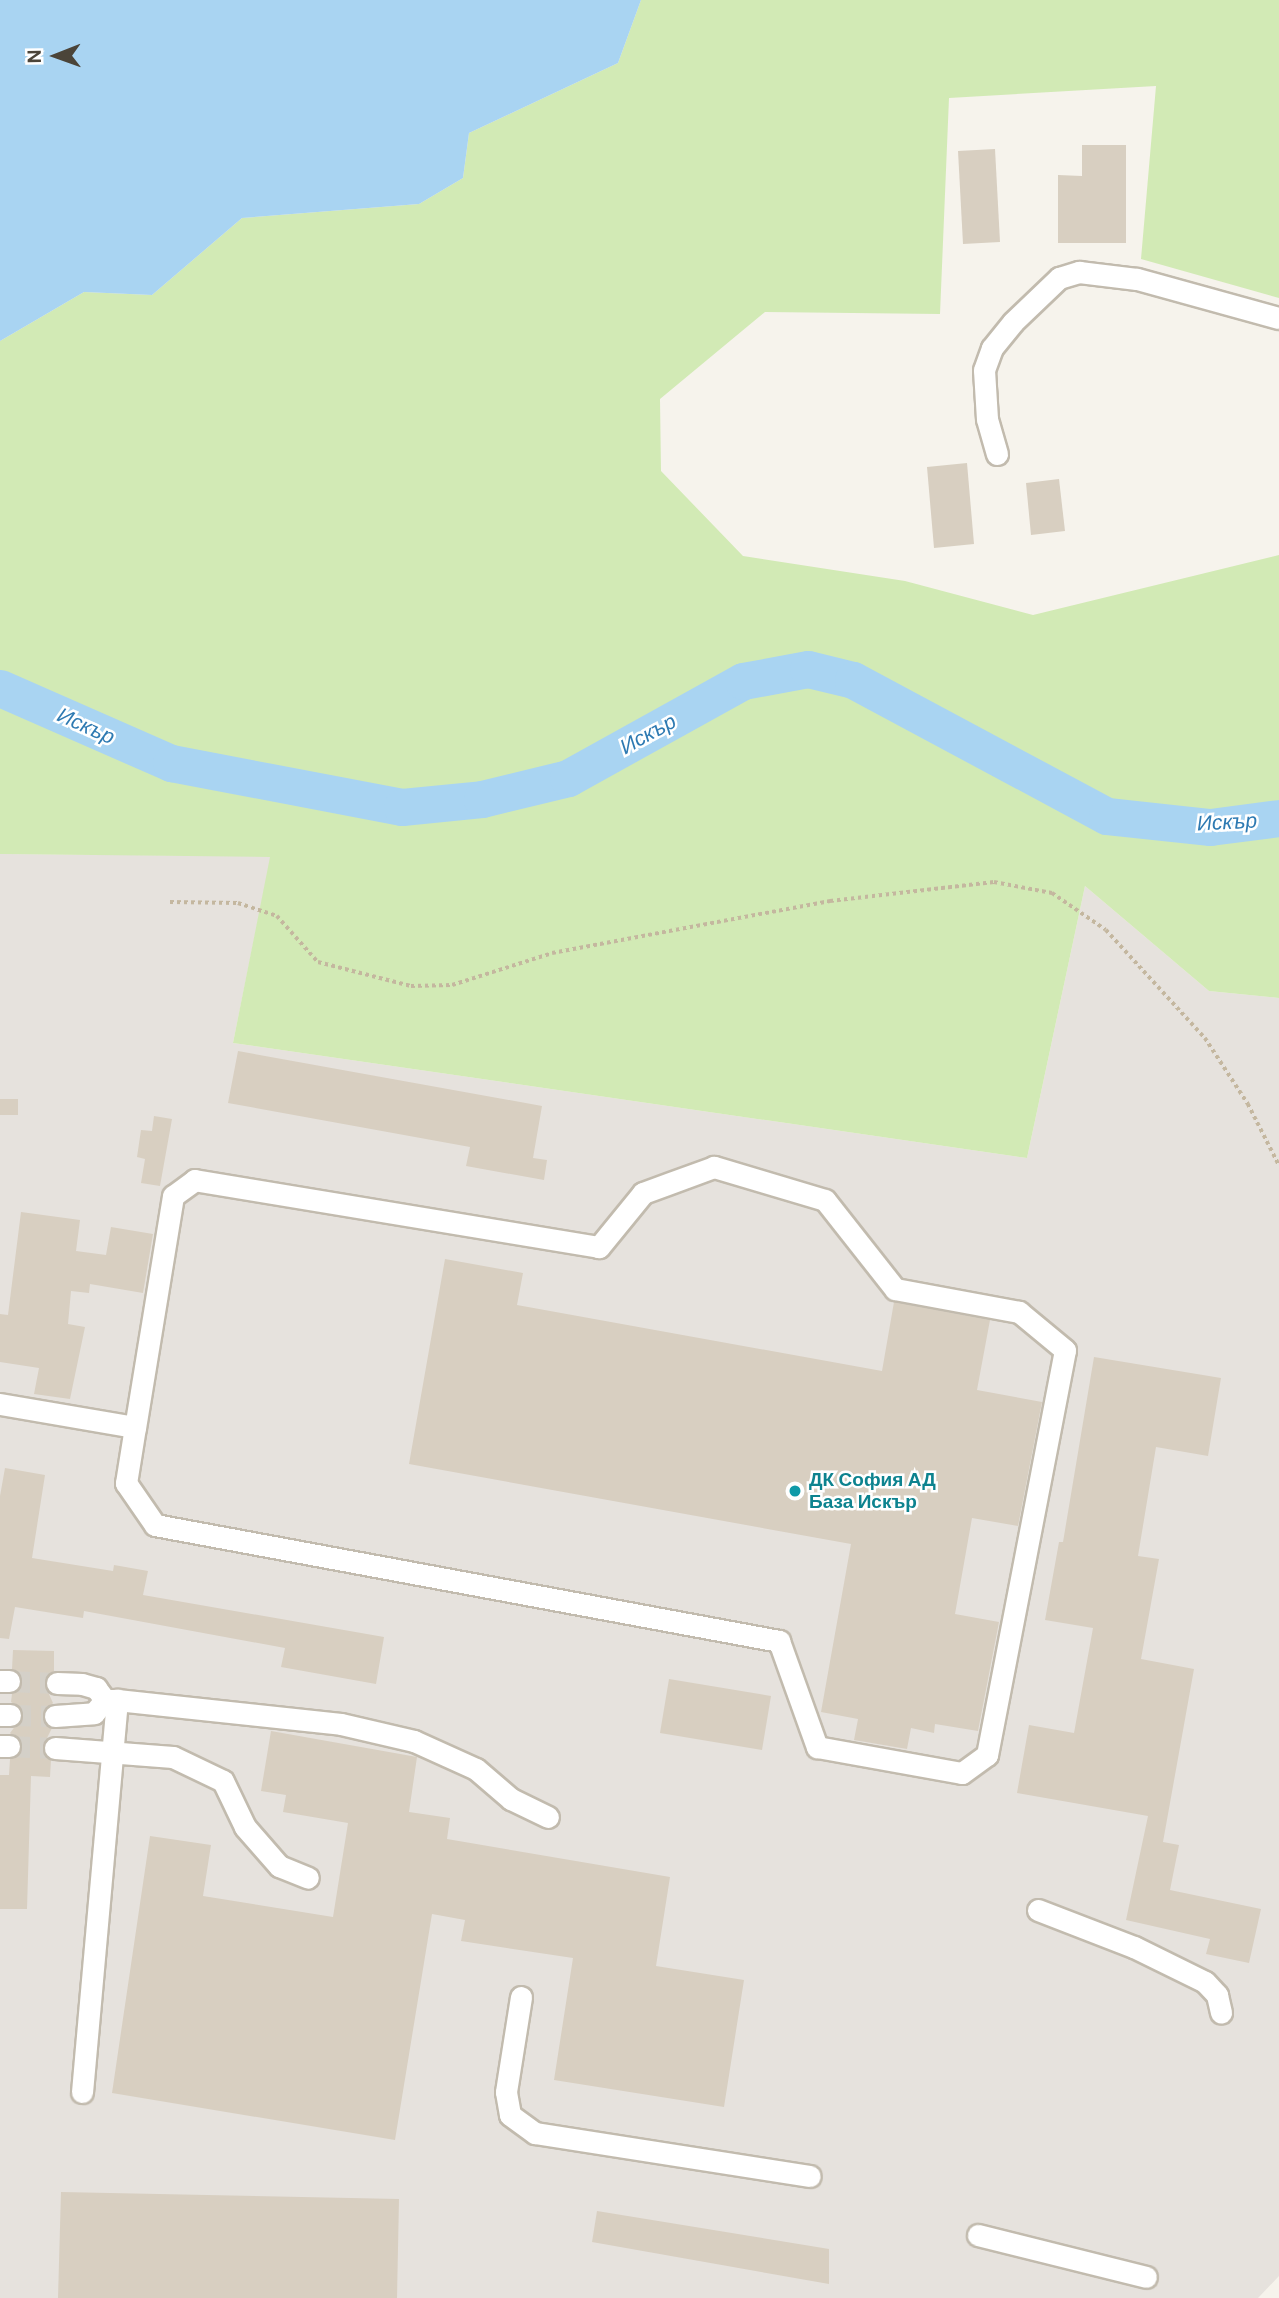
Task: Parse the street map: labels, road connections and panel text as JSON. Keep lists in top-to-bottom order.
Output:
{
  "water": ["Искър"],
  "places": ["ДК София АД База Искър"],
  "north": "left"
}
